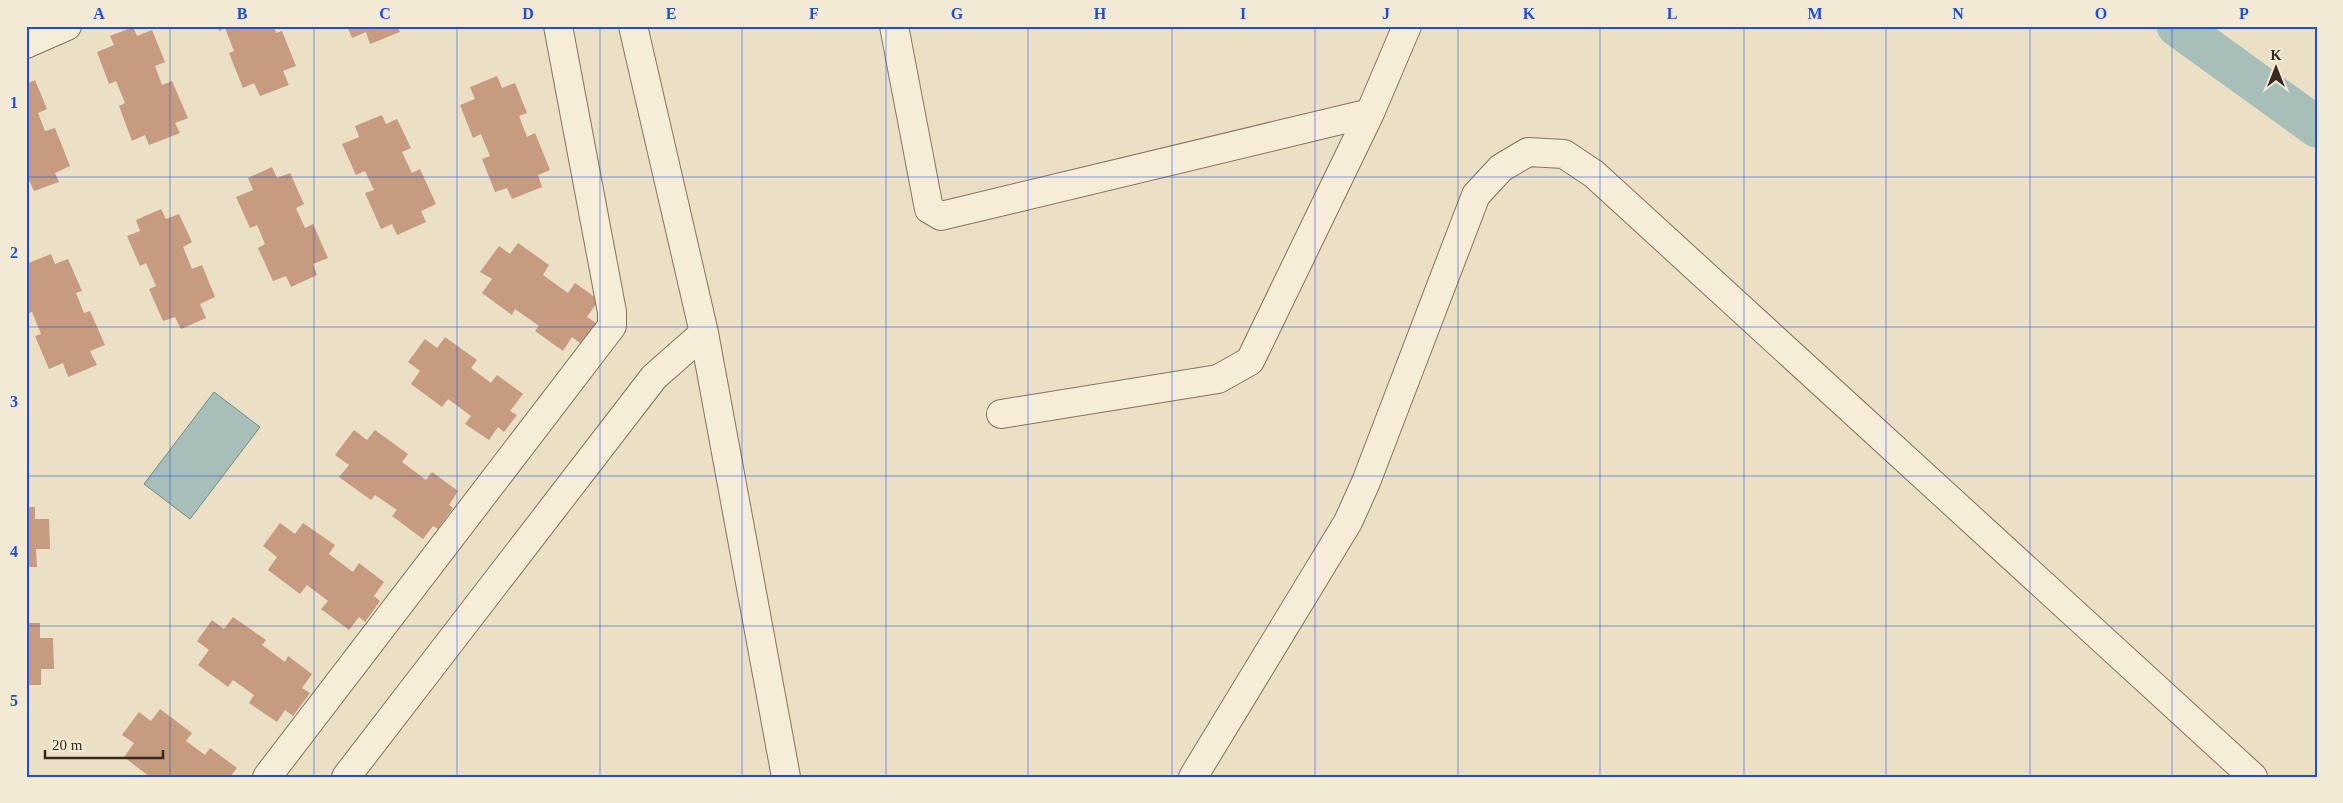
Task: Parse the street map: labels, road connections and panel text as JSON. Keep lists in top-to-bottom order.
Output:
{
  "scale_bar": "20 m",
  "north": "top",
  "grid": {
    "columns": [
      "A",
      "B",
      "C",
      "D",
      "E",
      "F",
      "G",
      "H",
      "I",
      "J",
      "K",
      "L",
      "M",
      "N",
      "O",
      "P"
    ],
    "rows": [
      "1",
      "2",
      "3",
      "4",
      "5"
    ]
  }
}
